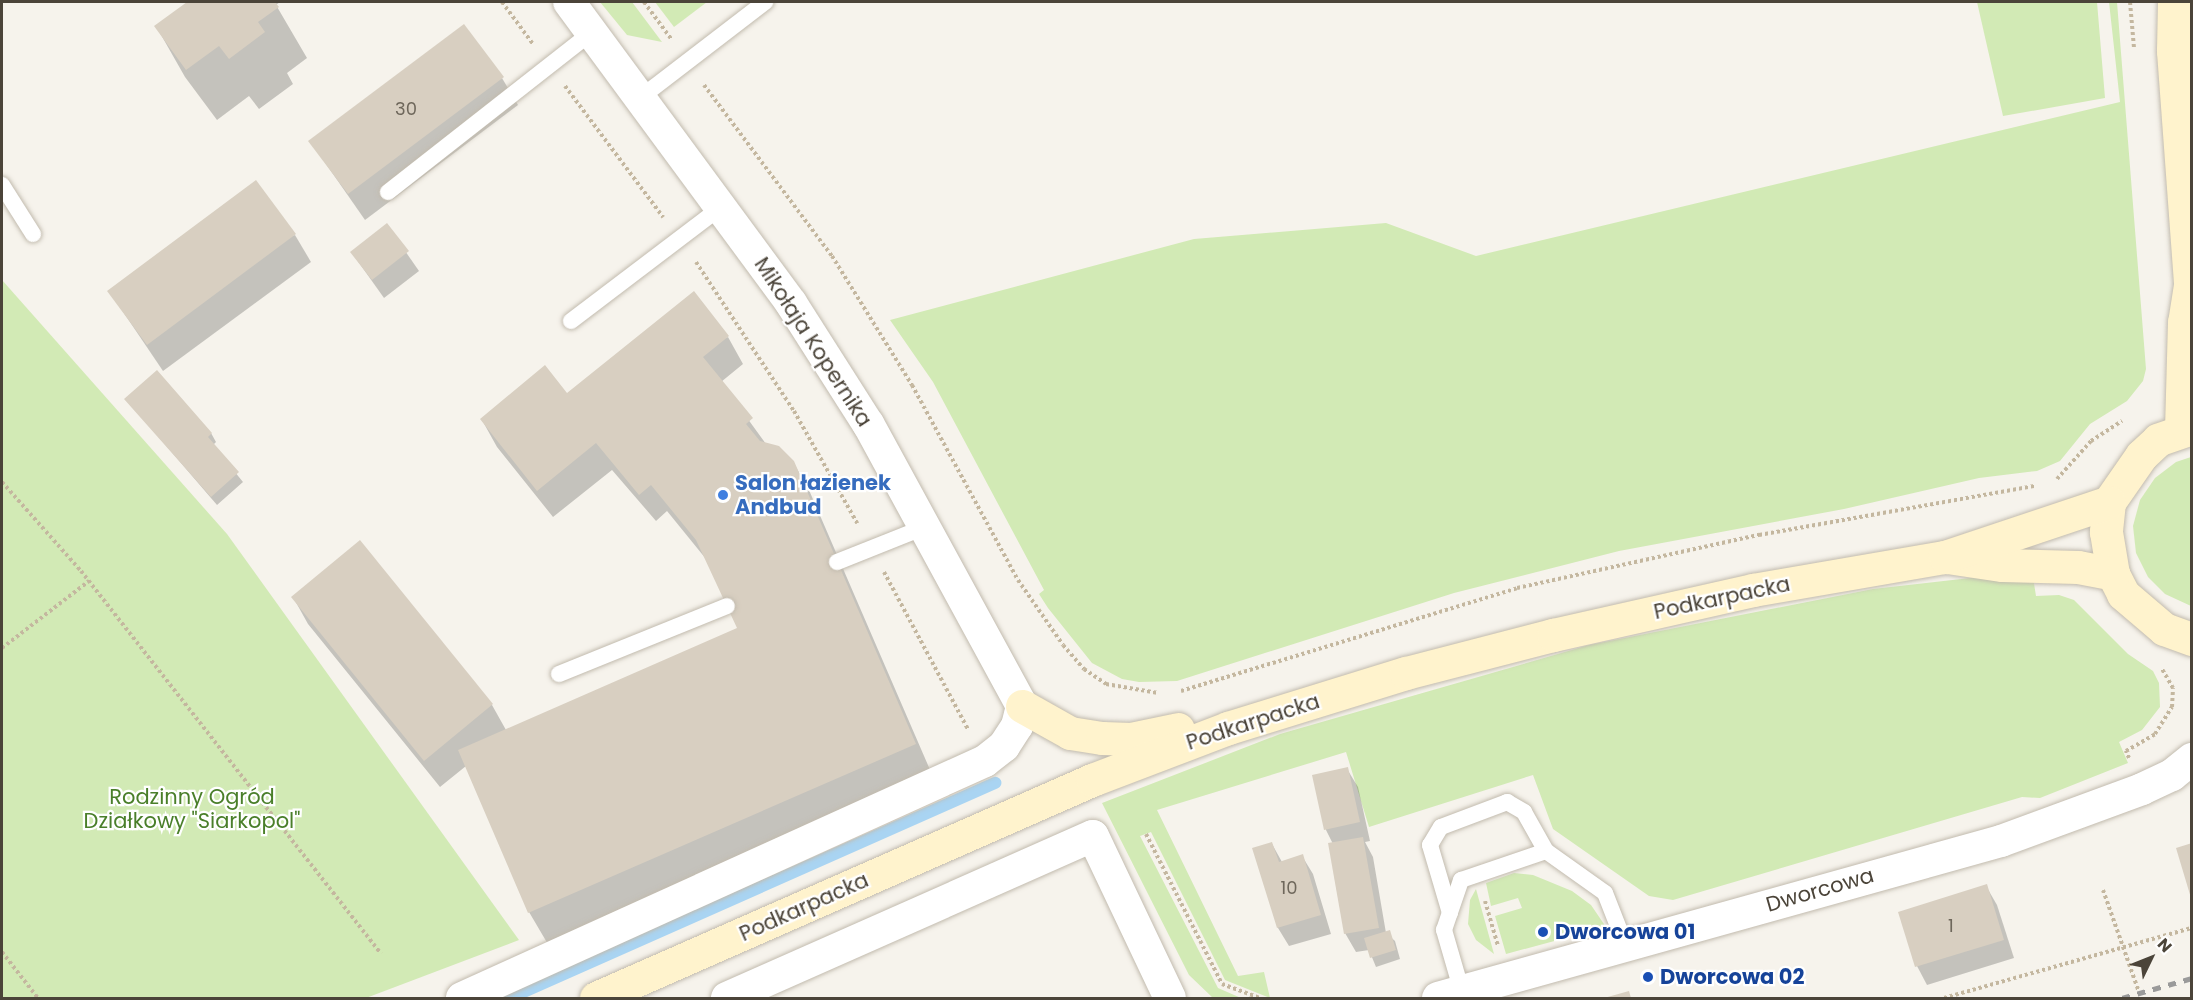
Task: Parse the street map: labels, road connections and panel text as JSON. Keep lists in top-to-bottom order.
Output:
{
  "streets": {
    "main road": ["Podkarpacka"],
    "street": ["Mikołaja Kopernika", "Dworcowa"]
  },
  "parks": ["Rodzinny Ogród Działkowy \"Siarkopol\""],
  "places": ["Salon łazienek Andbud", "Dworcowa 01", "Dworcowa 02"],
  "house_numbers": ["30", "10", "1"],
  "north": "top right"
}
